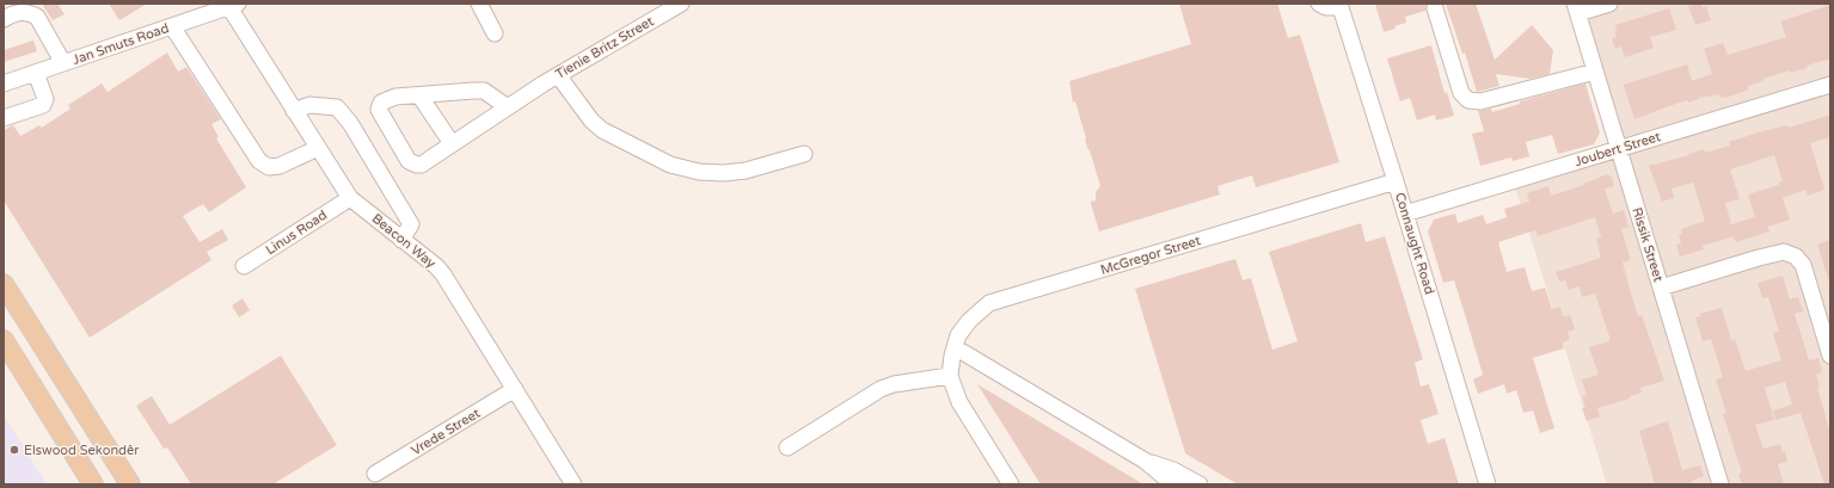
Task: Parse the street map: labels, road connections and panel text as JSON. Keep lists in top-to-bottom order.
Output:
{
  "streets": {
    "street": [
      "Jan Smuts Road",
      "Tienie Britz Street",
      "Joubert Street",
      "Linus Road",
      "Beacon Way",
      "Connaught Road",
      "Rissik Street",
      "McGregor Street",
      "Vrede Street"
    ]
  },
  "crossings": [
    ["Jan Smuts Road", "Beacon Way"],
    ["Joubert Street", "Connaught Road"],
    ["Joubert Street", "Rissik Street"],
    ["Linus Road", "Beacon Way"],
    ["Beacon Way", "Vrede Street"],
    ["Connaught Road", "McGregor Street"]
  ],
  "places": ["Elswood Sekondêr"]
}
